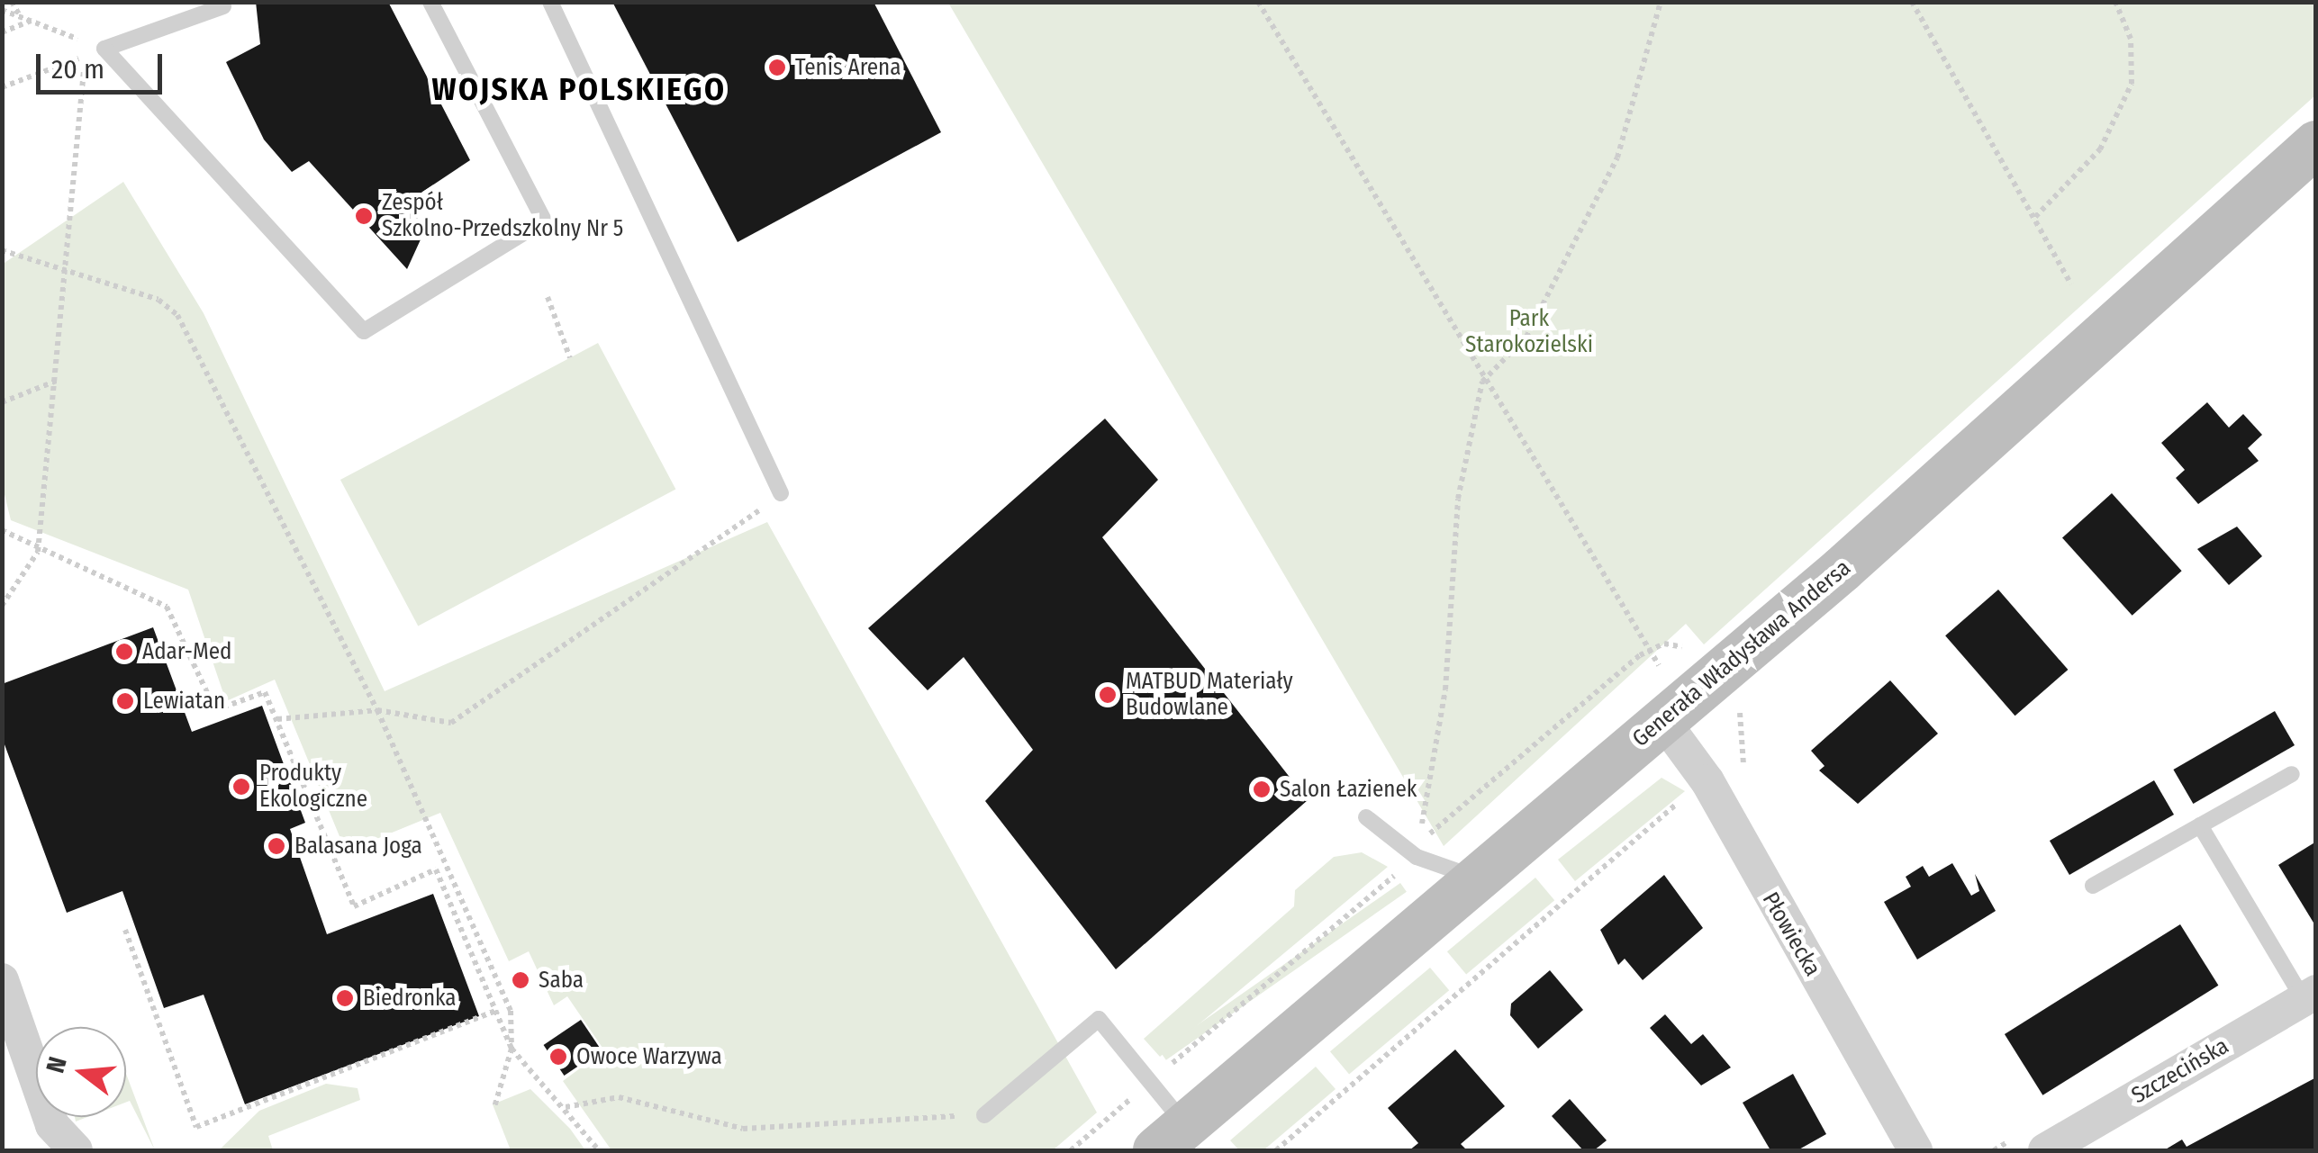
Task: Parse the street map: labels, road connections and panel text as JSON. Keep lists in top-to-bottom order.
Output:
{
  "streets": {
    "street": ["Generała Władysława Andersa", "Płowiecka", "Szczecińska"]
  },
  "crossings": [
    ["Generała Władysława Andersa", "Płowiecka"]
  ],
  "districts": ["WOJSKA POLSKIEGO"],
  "parks": ["Park Starokozielski"],
  "places": [
    "Tenis Arena",
    "Zespół Szkolno-Przedszkolny Nr 5",
    "Adar-Med",
    "MATBUD Materiały Budowlane",
    "Lewiatan",
    "Produkty Ekologiczne",
    "Salon Łazienek",
    "Balasana Joga",
    "Saba",
    "Biedronka",
    "Owoce Warzywa"
  ],
  "scale_bar": "20 m",
  "north": "left"
}
